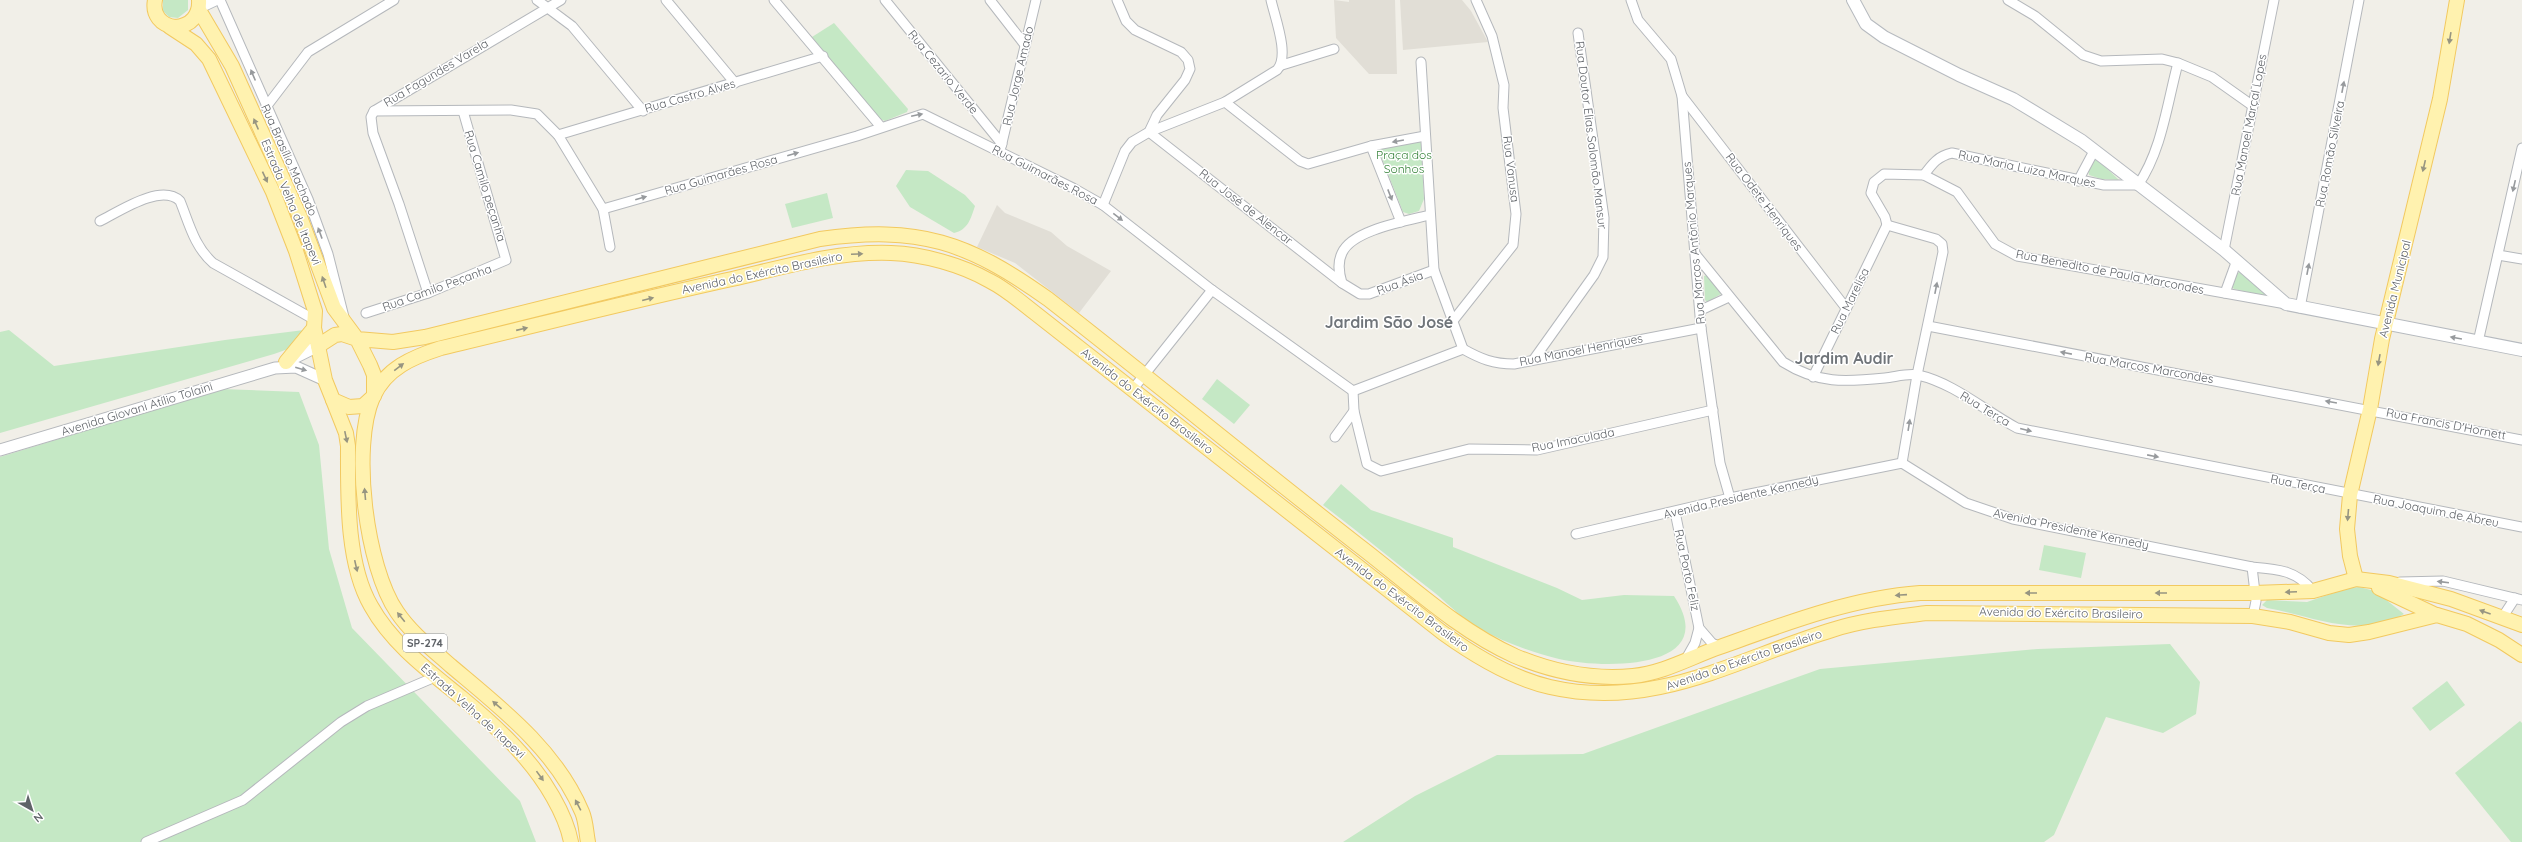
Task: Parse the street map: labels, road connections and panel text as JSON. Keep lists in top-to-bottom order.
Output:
{
  "streets": {
    "main road": [
      "Estrada Velha de Itapevi",
      "Avenida do Exército Brasileiro",
      "Avenida Municipal",
      "SP-274"
    ],
    "street": [
      "Rua Cezario Verde",
      "Rua Fagundes Varela",
      "Rua Jorge Amado",
      "Rua Castro Alves",
      "Rua Manoel Marçal Lopes",
      "Rua Doutor Elias Salomão Mansur",
      "Rua Romão Silveira",
      "Rua Brasílio Machado",
      "Rua Vanusa",
      "Rua Maria Luiza Marques",
      "Rua Guimarães Rosa",
      "Rua Camilo peçanha",
      "Rua Odete Henriques",
      "Rua José de Alencar",
      "Rua Marcos Antônio Marques",
      "Rua Benedito de Paula Marcondes",
      "Rua Ásia",
      "Rua Camilo Peçanha",
      "Rua Marelisa",
      "Rua Manoel Henriques",
      "Rua Marcos Marcondes",
      "Avenida Giovani Atílio Tolaini",
      "Rua Terça",
      "Rua Francis D'Hornett",
      "Rua Imaculada",
      "Avenida Presidente Kennedy",
      "Rua Joaquim de Abreu",
      "Rua Porto Feliz"
    ]
  },
  "crossings": [
    ["Rua Cezario Verde", "Rua Jorge Amado"],
    ["Rua Cezario Verde", "Rua Guimarães Rosa"],
    ["Rua Fagundes Varela", "Rua Camilo Peçanha"],
    ["Rua Jorge Amado", "Rua Guimarães Rosa"],
    ["Rua Doutor Elias Salomão Mansur", "Rua Manoel Henriques"],
    ["Rua Brasílio Machado", "Estrada Velha de Itapevi"],
    ["Rua Maria Luiza Marques", "Rua Benedito de Paula Marcondes"],
    ["Rua Guimarães Rosa", "Rua Imaculada"],
    ["Rua Camilo peçanha", "Rua Camilo Peçanha"],
    ["Estrada Velha de Itapevi", "Avenida do Exército Brasileiro"],
    ["Rua Odete Henriques", "Rua Marcos Antônio Marques"],
    ["Rua Odete Henriques", "Rua Marelisa"],
    ["Rua José de Alencar", "Rua Ásia"],
    ["Rua Marcos Antônio Marques", "Rua Manoel Henriques"],
    ["Rua Marcos Antônio Marques", "Rua Terça"],
    ["Rua Marcos Antônio Marques", "Rua Imaculada"],
    ["Rua Marcos Antônio Marques", "Avenida Presidente Kennedy"],
    ["Rua Benedito de Paula Marcondes", "Rua Marelisa"],
    ["Avenida do Exército Brasileiro", "Avenida Municipal"],
    ["Avenida do Exército Brasileiro", "Avenida Presidente Kennedy"],
    ["Avenida do Exército Brasileiro", "Rua Porto Feliz"],
    ["Avenida Municipal", "Rua Marcos Marcondes"],
    ["Avenida Municipal", "Rua Terça"],
    ["Avenida Municipal", "Rua Francis D'Hornett"],
    ["Avenida Municipal", "Rua Joaquim de Abreu"],
    ["Rua Marelisa", "Rua Terça"],
    ["Rua Marcos Marcondes", "Rua Francis D'Hornett"],
    ["Rua Terça", "Rua Joaquim de Abreu"],
    ["Avenida Presidente Kennedy", "Rua Porto Feliz"]
  ],
  "one_way": [
    "Rua Romão Silveira",
    "Rua Brasílio Machado",
    "Rua Guimarães Rosa",
    "Avenida Municipal",
    "Rua Marcos Marcondes",
    "Rua Terça"
  ],
  "districts": ["Jardim São José", "Jardim Audir"],
  "parks": ["Praça dos Sonhos"],
  "north": "bottom right"
}
